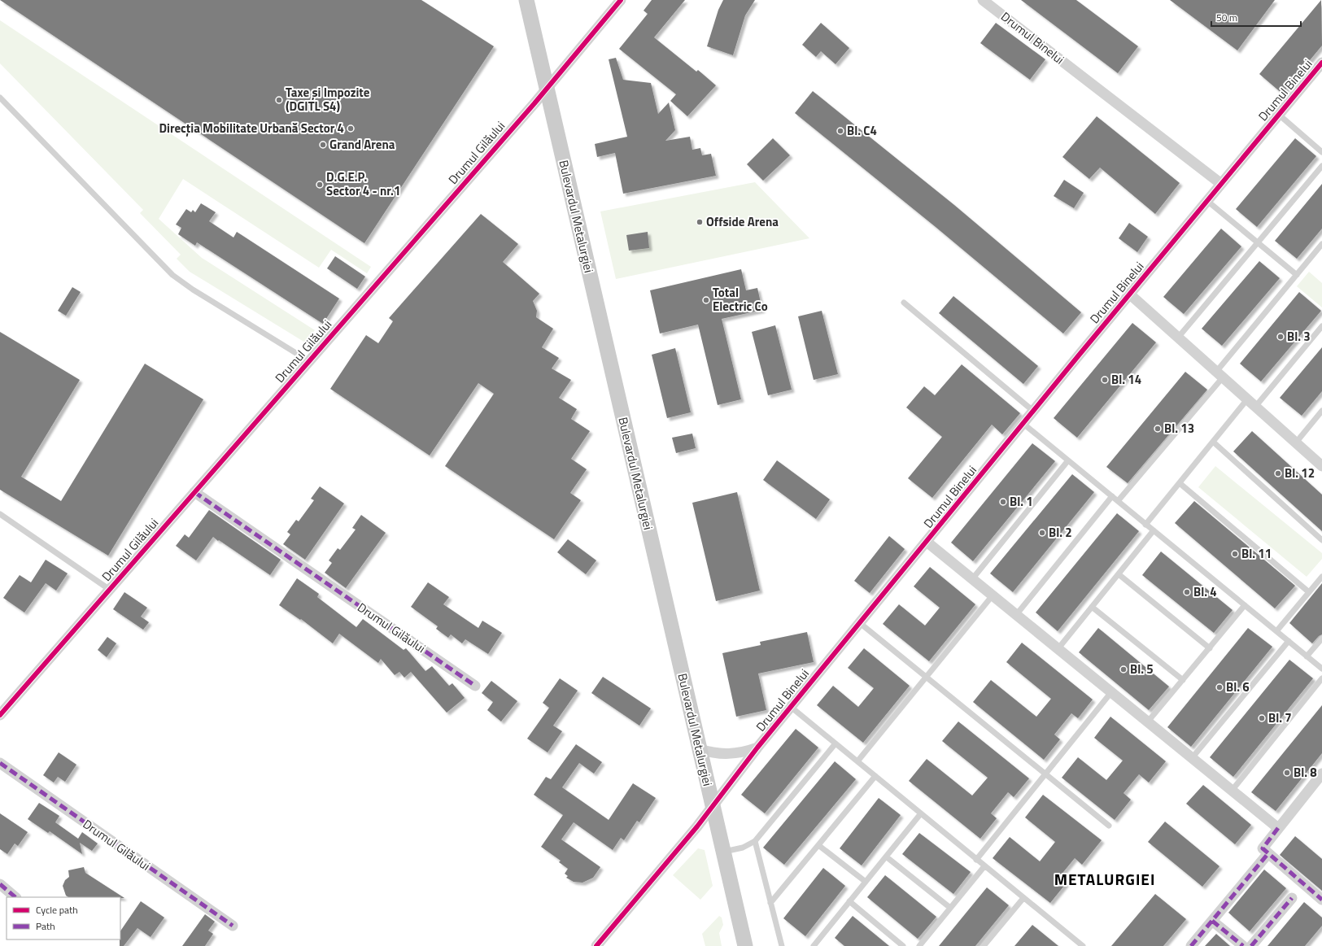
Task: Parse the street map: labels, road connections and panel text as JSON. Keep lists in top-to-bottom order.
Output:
{
  "streets": {
    "main road": ["Bulevardul Metalurgiei"],
    "street": ["Drumul Binelui", "Drumul Gilăului"]
  },
  "crossings": [
    ["Drumul Binelui", "Bulevardul Metalurgiei"],
    ["Drumul Gilăului", "Bulevardul Metalurgiei"]
  ],
  "districts": ["METALURGIEI"],
  "places": [
    "Taxe și Impozite (DGITL S4)",
    "Direcția Mobilitate Urbană Sector 4",
    "Bl. C4",
    "Grand Arena",
    "D.G.E.P. Sector 4 - nr.1",
    "Offside Arena",
    "Total Electric Co",
    "Bl. 3",
    "Bl. 14",
    "Bl. 13",
    "Bl. 12",
    "Bl. 1",
    "Bl. 2",
    "Bl. 11",
    "Bl. 4",
    "Bl. 5",
    "Bl. 6",
    "Bl. 7",
    "Bl. 8"
  ],
  "legend": ["Cycle path", "Path"],
  "scale_bar": "50 m"
}
